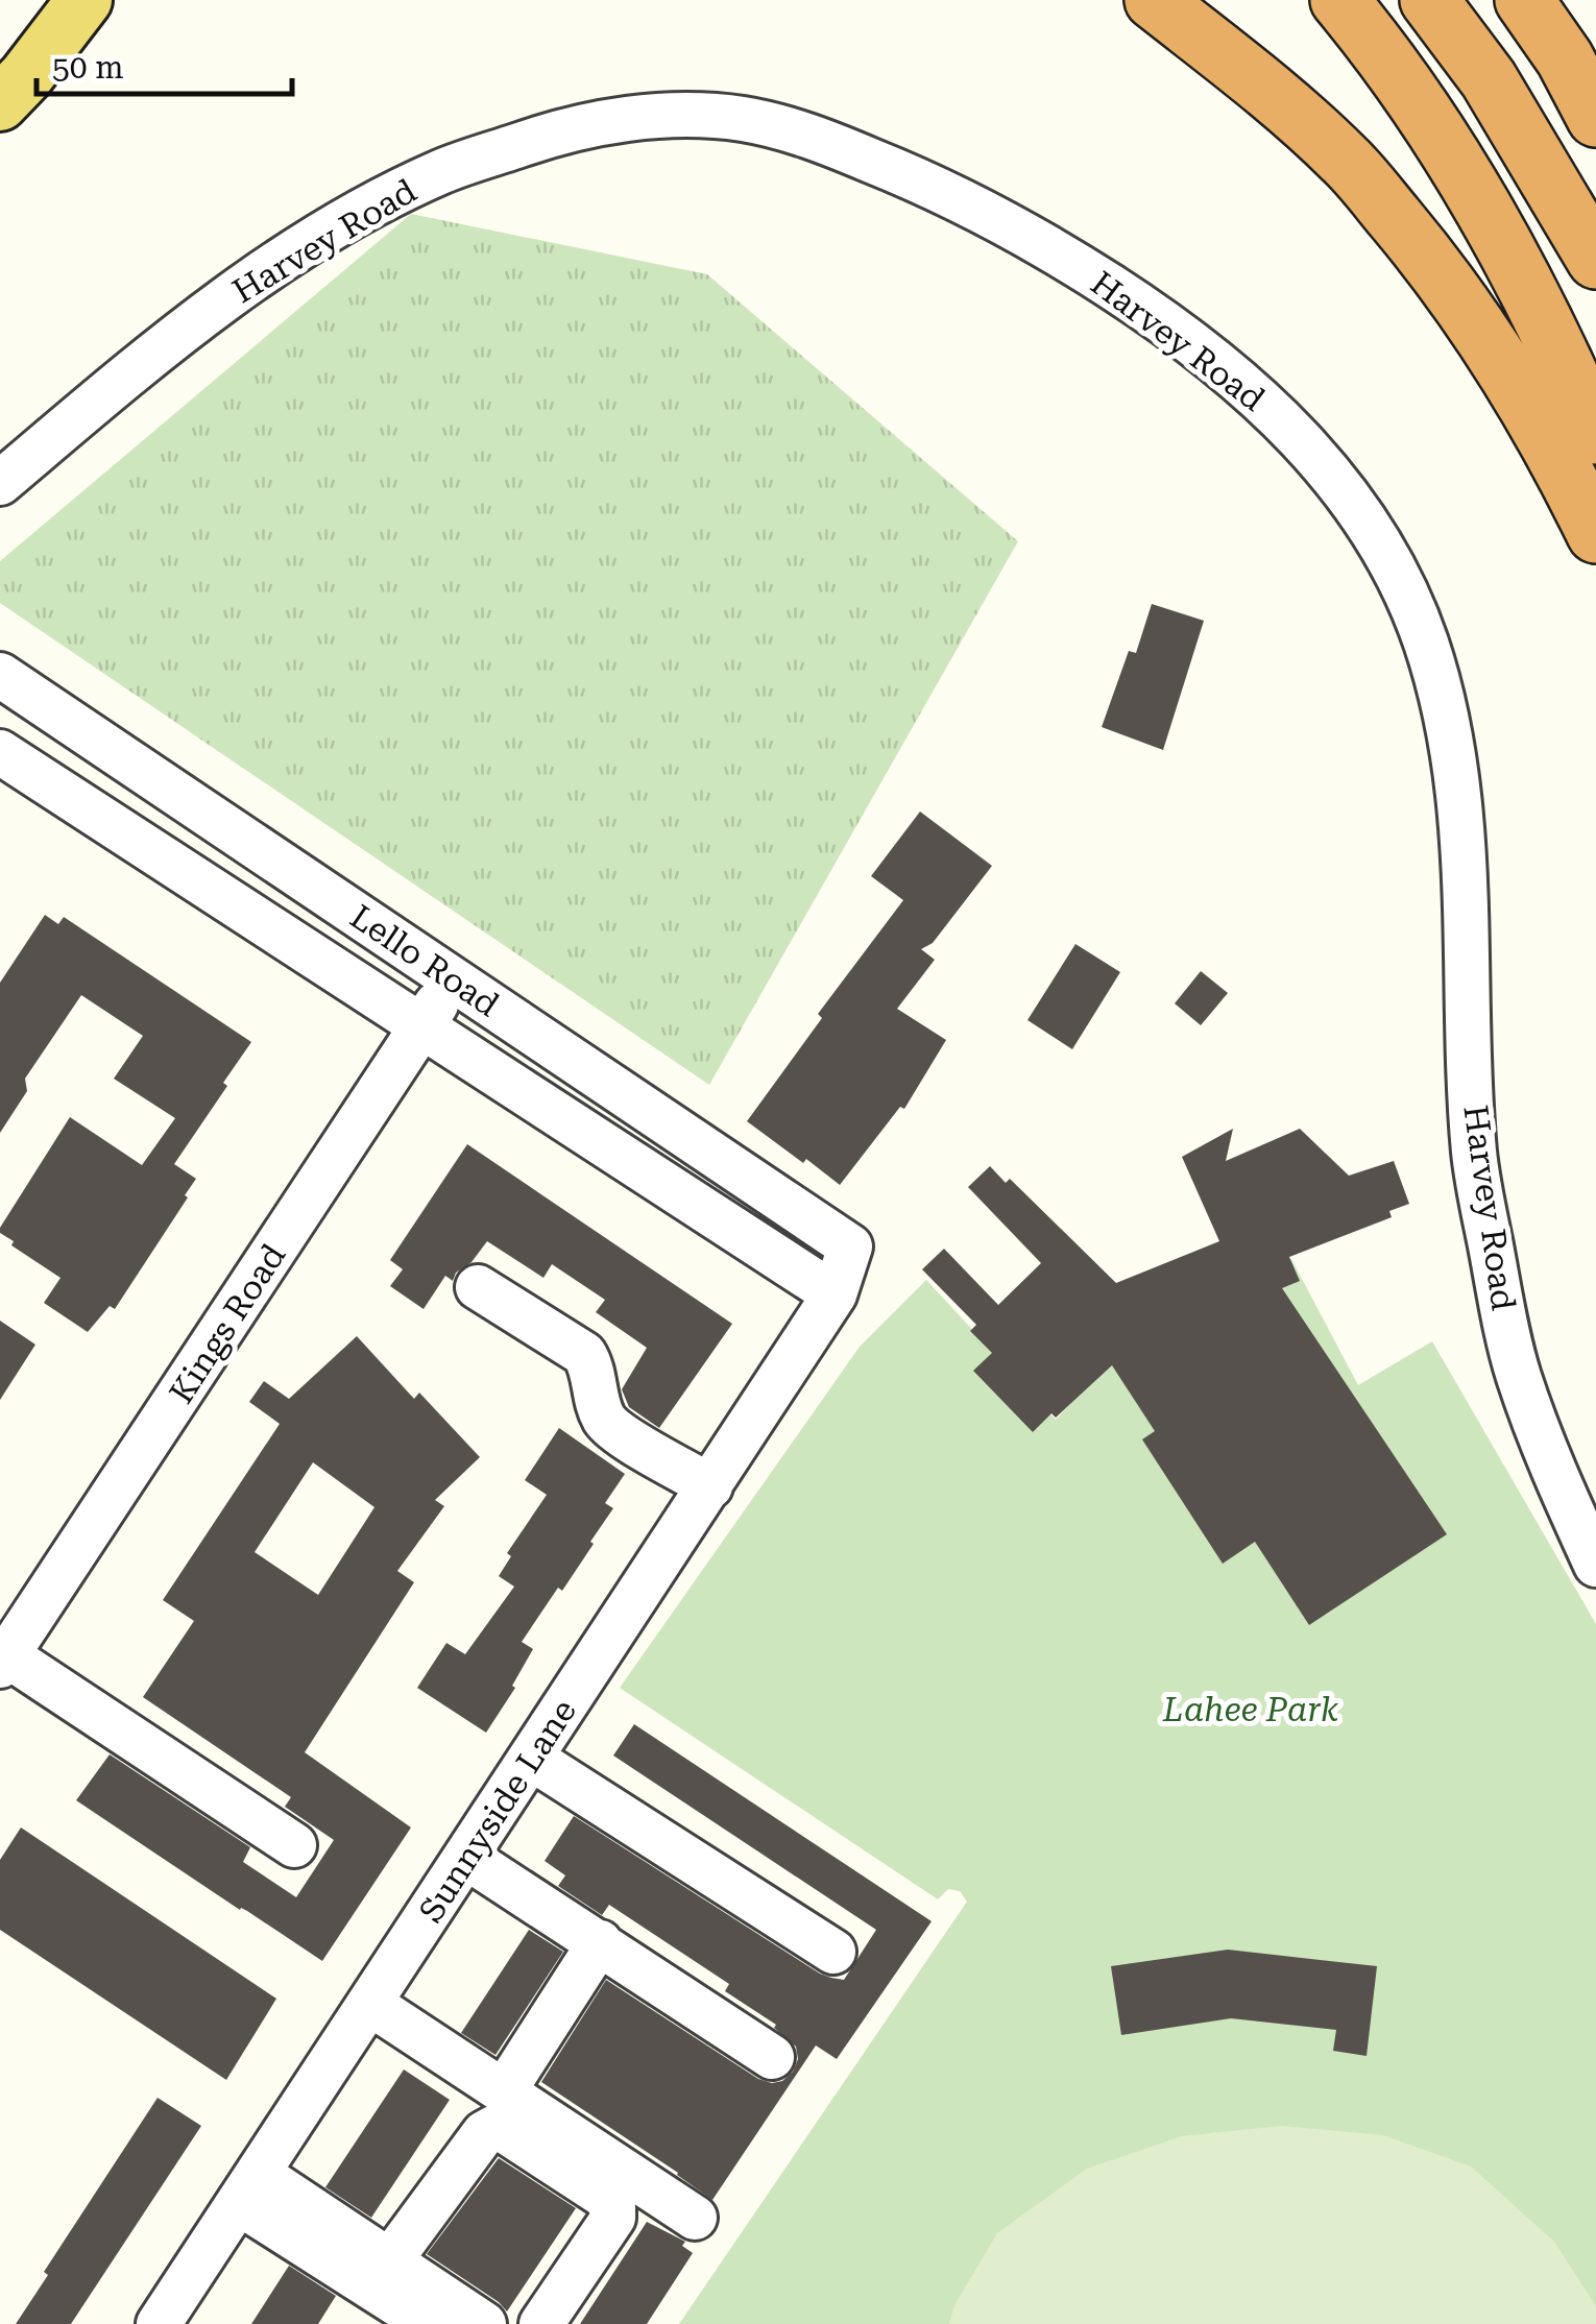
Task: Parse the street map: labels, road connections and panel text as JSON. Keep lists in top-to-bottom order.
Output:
{
  "streets": {
    "street": [
      "Harvey Road",
      "Lello Road",
      "Kings Road",
      "Sunnyside Lane"
    ]
  },
  "crossings": [
    ["Lello Road", "Kings Road"],
    ["Lello Road", "Sunnyside Lane"]
  ],
  "parks": ["Lahee Park"],
  "scale_bar": "50 m"
}
